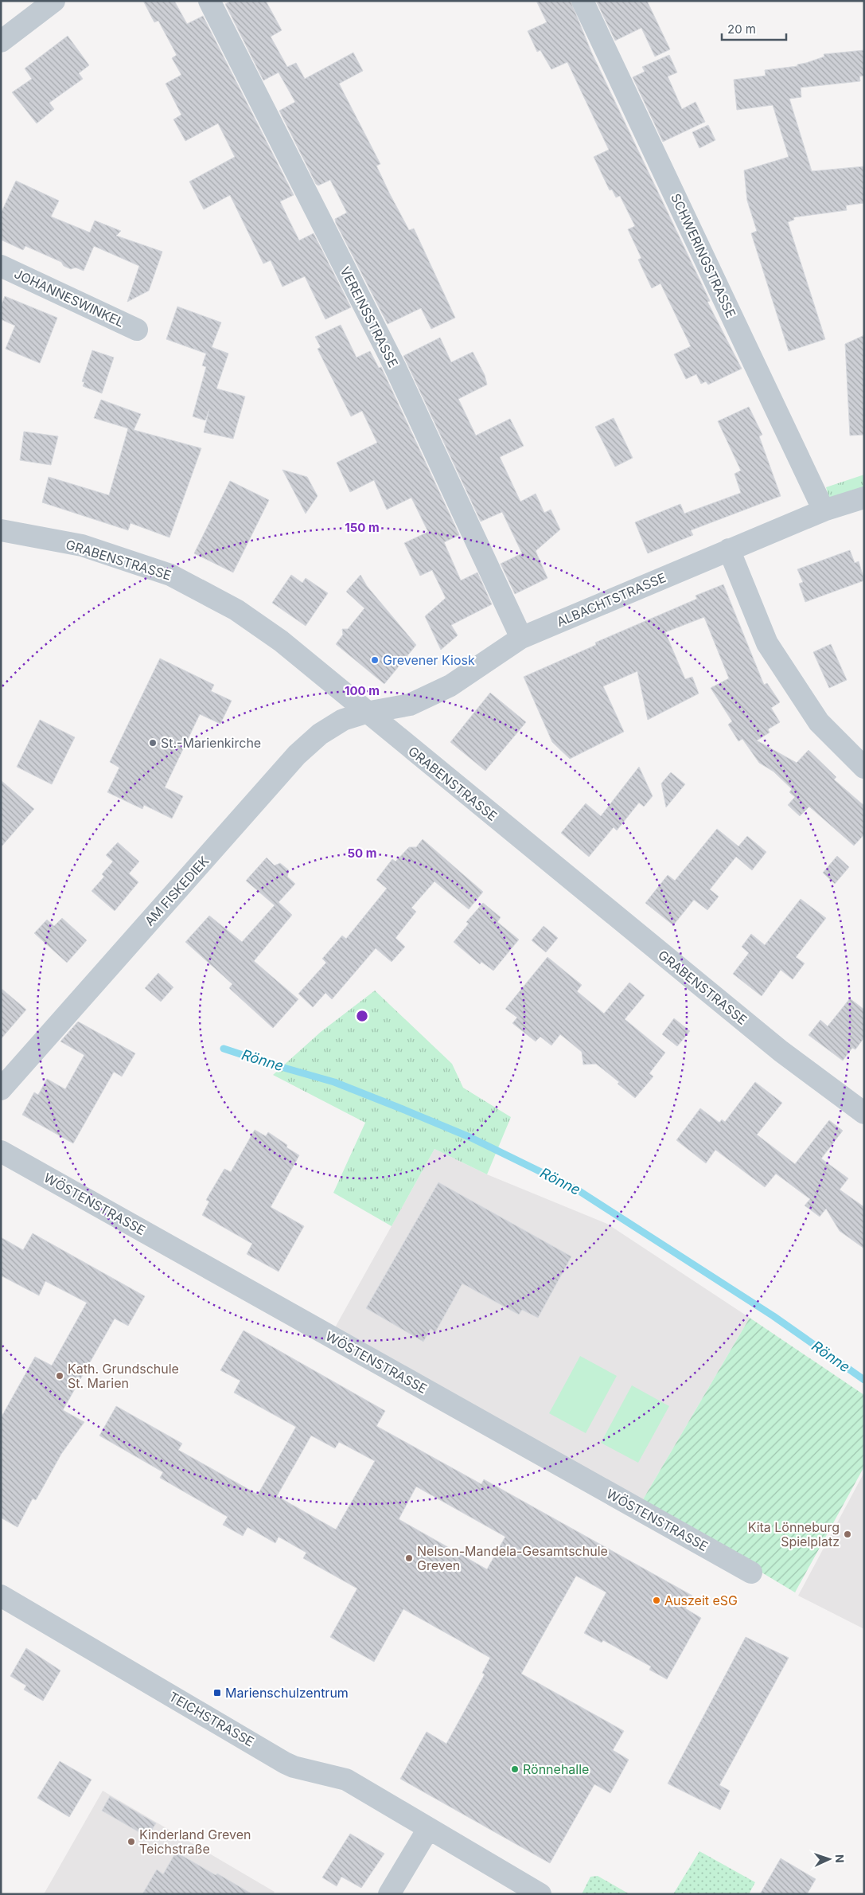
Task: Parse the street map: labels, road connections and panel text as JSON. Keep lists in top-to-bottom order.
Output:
{
  "streets": {
    "street": [
      "SCHWERINGSTRASSE",
      "JOHANNESWINKEL",
      "VEREINSSTRASSE",
      "GRABENSTRASSE",
      "ALBACHTSTRASSE",
      "AM FISKEDIEK",
      "WÖSTENSTRASSE",
      "TEICHSTRASSE"
    ]
  },
  "crossings": [
    ["SCHWERINGSTRASSE", "ALBACHTSTRASSE"],
    ["VEREINSSTRASSE", "ALBACHTSTRASSE"],
    ["GRABENSTRASSE", "ALBACHTSTRASSE"],
    ["GRABENSTRASSE", "AM FISKEDIEK"],
    ["ALBACHTSTRASSE", "AM FISKEDIEK"]
  ],
  "water": ["Rönne"],
  "places": {
    "other": [
      "Grevener Kiosk",
      "St.-Marienkirche",
      "Kath. Grundschule St. Marien",
      "Kita Lönneburg Spielplatz",
      "Nelson-Mandela-Gesamtschule Greven",
      "Auszeit eSG",
      "Rönnehalle",
      "Kinderland Greven Teichstraße"
    ],
    "transit": ["Marienschulzentrum"]
  },
  "scale_bar": "20 m",
  "north": "right",
  "rings": ["150 m", "100 m", "50 m"]
}
